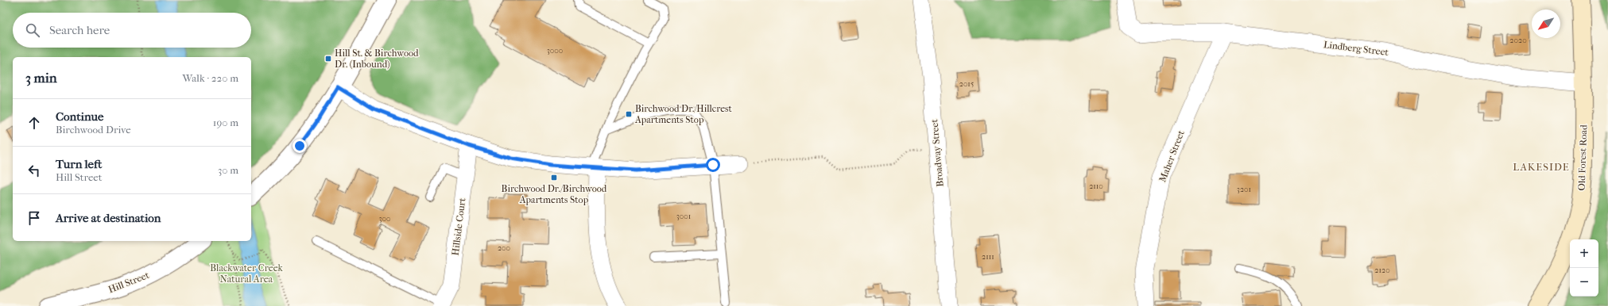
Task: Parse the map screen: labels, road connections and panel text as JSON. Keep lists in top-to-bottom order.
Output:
{
  "streets": {
    "main road": ["Old Forest Road"],
    "street": [
      "Lindberg Street",
      "Broadway Street",
      "Maher Street",
      "Hillside Court",
      "Hill Street"
    ]
  },
  "crossings": [
    ["Lindberg Street", "Maher Street"],
    ["Lindberg Street", "Old Forest Road"]
  ],
  "districts": ["LAKESIDE"],
  "parks": ["Blackwater Creek Natural Area"],
  "places": {
    "transit": ["Hill St. & Birchwood Dr. (Inbound)", "Birchwood Dr./Hillcrest Apartments Stop", "Birchwood Dr./Birchwood Apartments Stop"]
  },
  "house_numbers": [
    "2020",
    "3000",
    "2015",
    "2110",
    "3201",
    "3001",
    "300",
    "200",
    "2111",
    "2120"
  ],
  "north": "bottom left",
  "page": {
    "search": "Search here",
    "heading": ["3 min", "Walk · 220 m"],
    "list": [
      ["Continue", "Birchwood Drive", "190 m"],
      ["Turn left", "Hill Street", "30 m"],
      "Arrive at destination"
    ],
    "map_buttons": ["+", "−"]
  }
}
